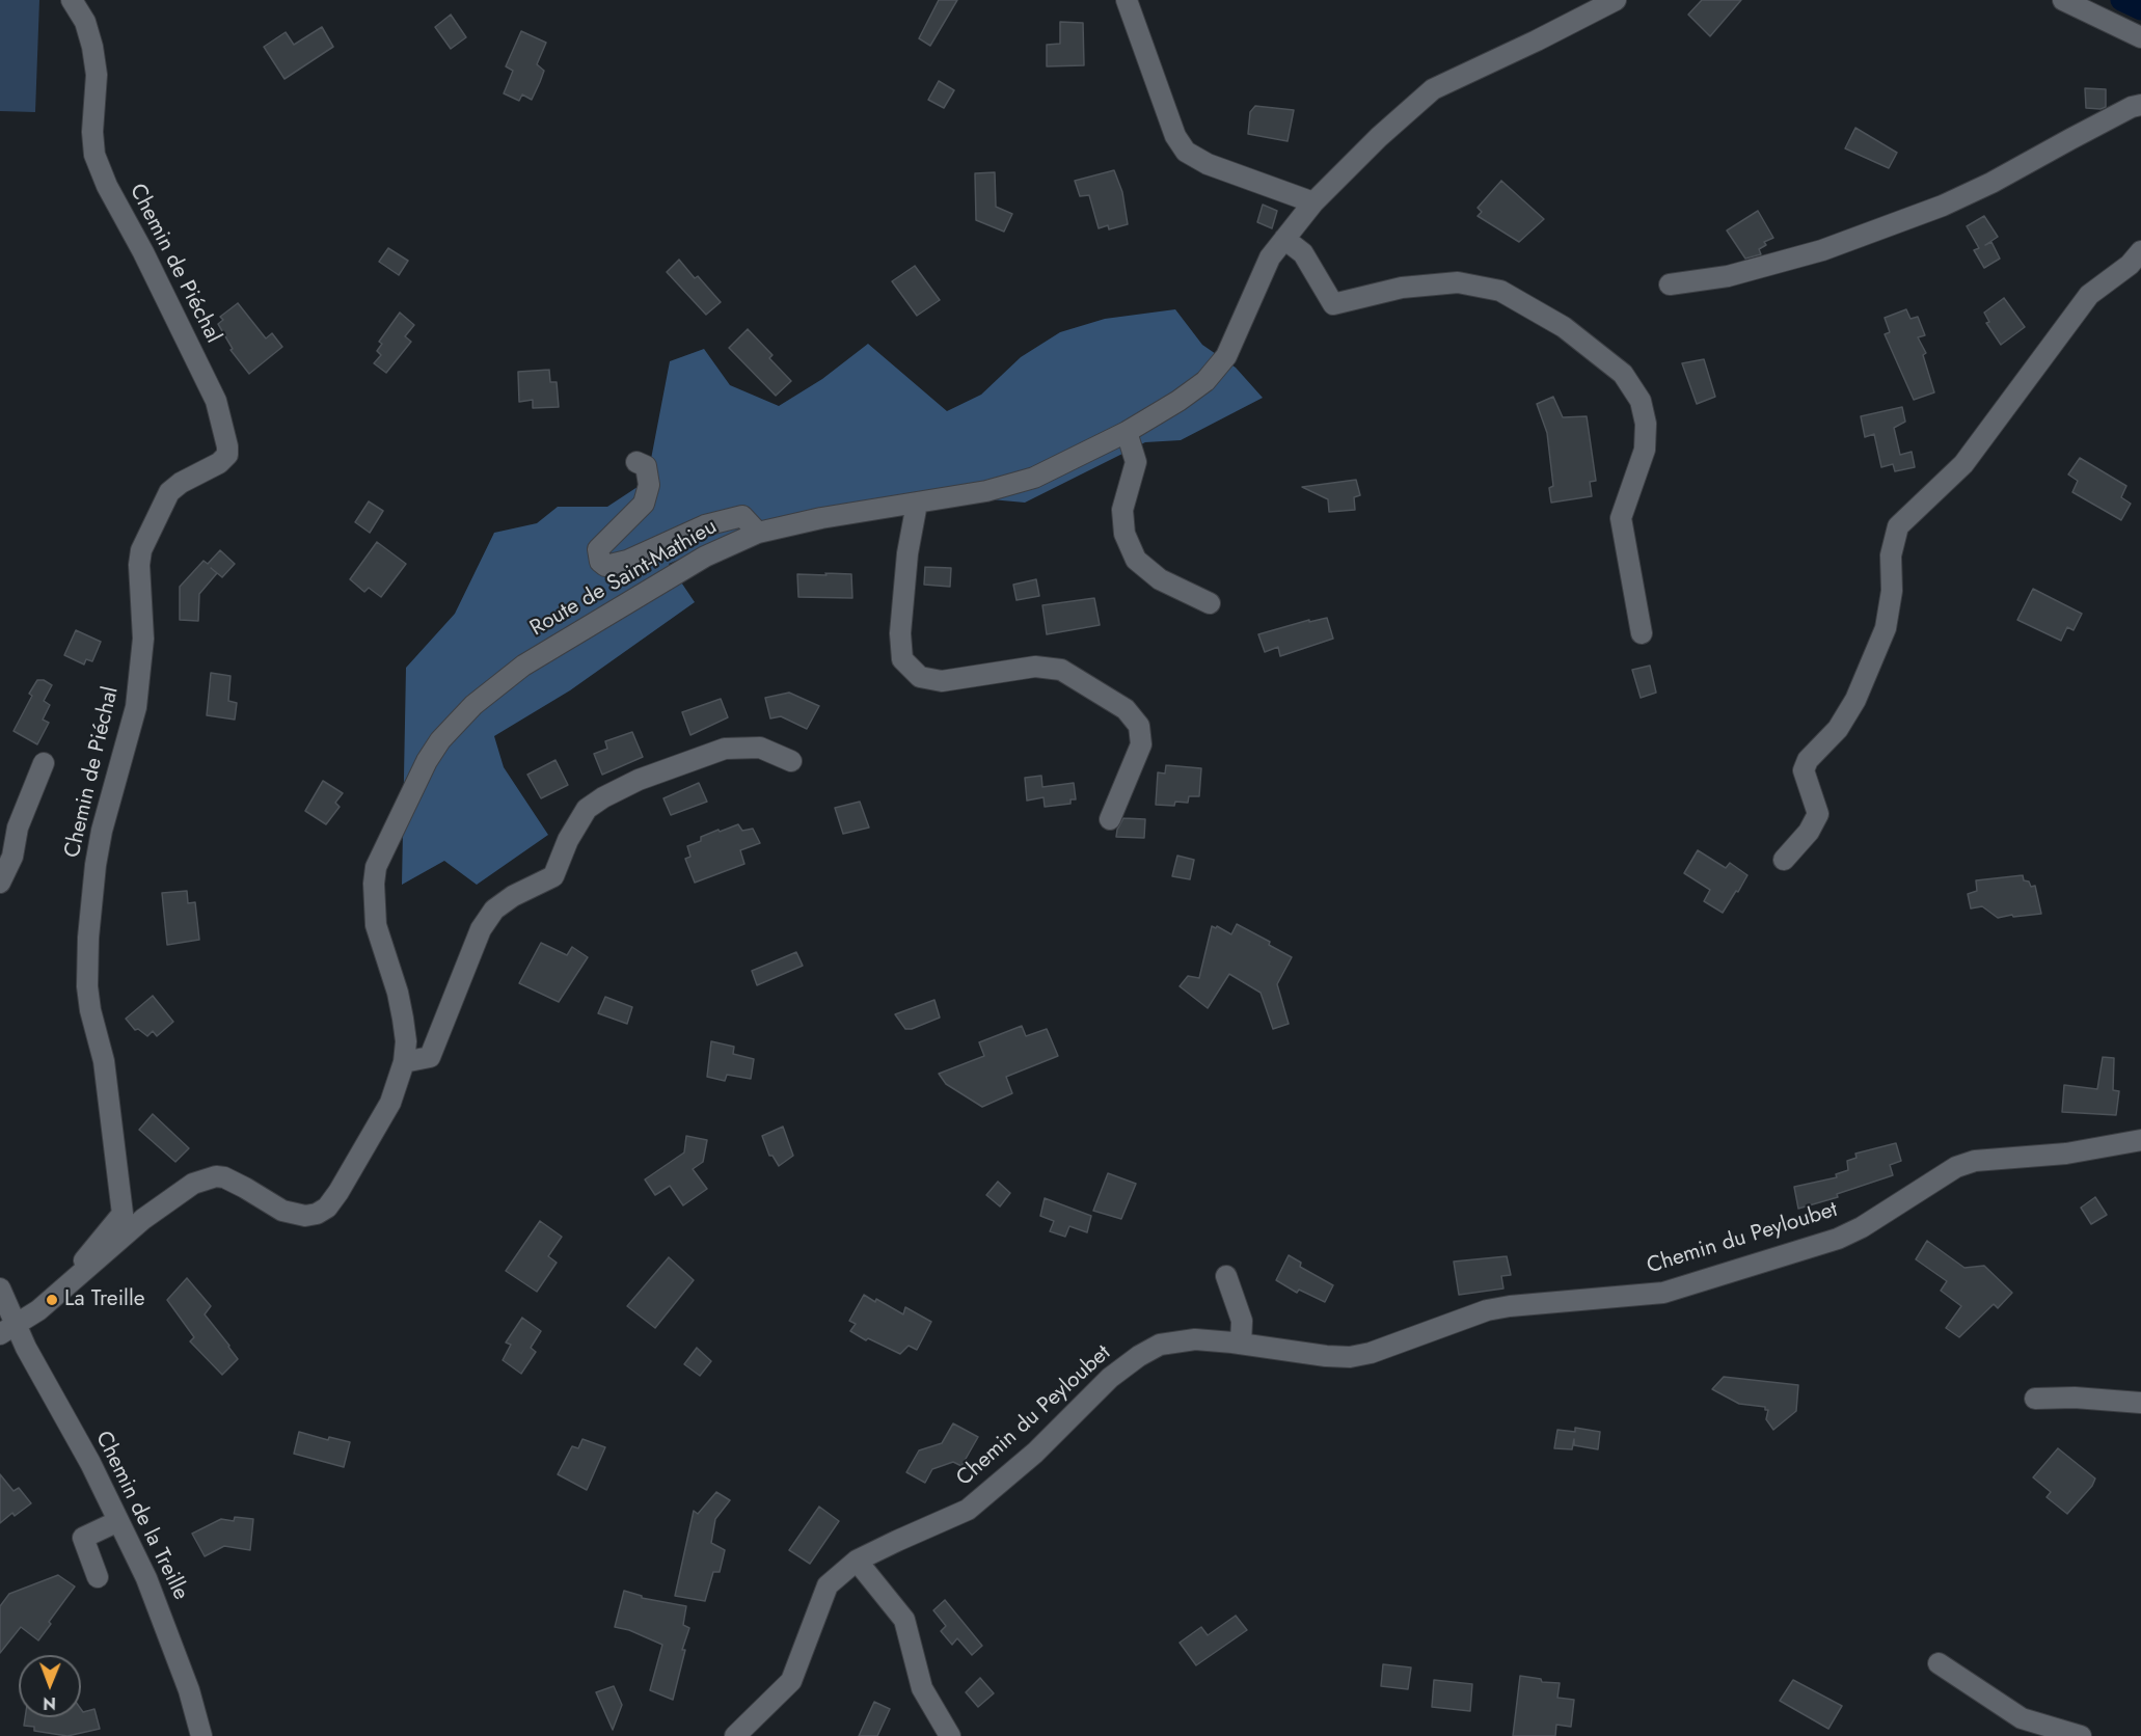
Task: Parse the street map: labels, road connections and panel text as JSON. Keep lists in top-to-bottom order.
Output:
{
  "streets": {
    "street": [
      "Chemin de Piéchal",
      "Route de Saint-Mathieu",
      "Chemin du Peyloubet",
      "Chemin de la Treille"
    ]
  },
  "crossings": [
    ["Chemin de Piéchal", "Route de Saint-Mathieu"],
    ["Route de Saint-Mathieu", "Chemin de la Treille"]
  ],
  "places": ["La Treille"],
  "north": "bottom"
}
